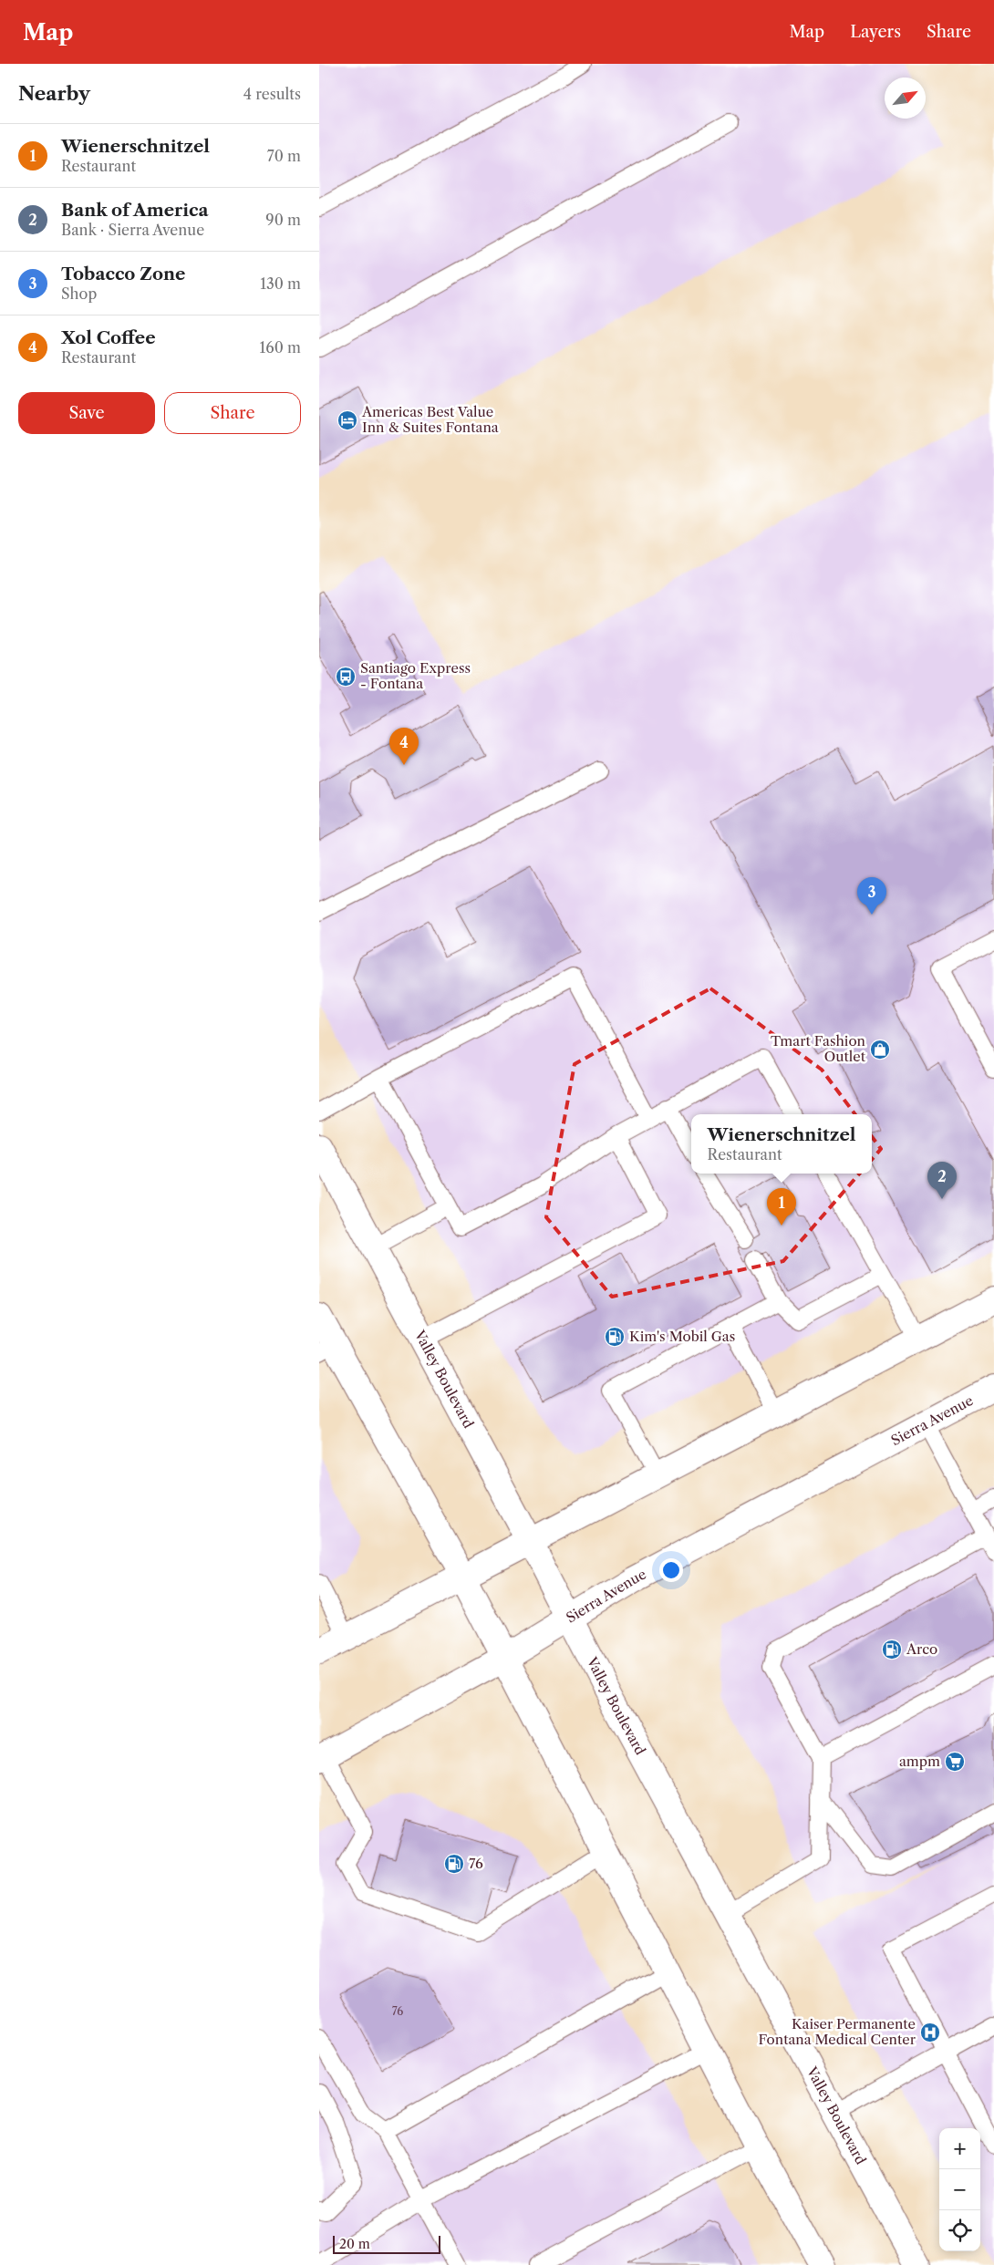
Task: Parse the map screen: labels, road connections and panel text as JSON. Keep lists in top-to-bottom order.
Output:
{
  "streets": {
    "main road": ["Valley Boulevard", "Sierra Avenue"]
  },
  "crossings": [
    ["Valley Boulevard", "Sierra Avenue"]
  ],
  "places": {
    "hotel": ["Americas Best Value Inn & Suites Fontana"],
    "bus stop": ["Santiago Express - Fontana"],
    "shop": ["Tmart Fashion Outlet"],
    "fuel station": ["Kim's Mobil Gas", "Arco", "76"],
    "supermarket": ["ampm"],
    "hospital": ["Kaiser Permanente Fontana Medical Center"]
  },
  "house_numbers": ["76"],
  "scale_bar": "20 m",
  "north": "top right",
  "page": {
    "header": "Map",
    "nav": ["Map", "Layers", "Share"],
    "heading": ["Nearby", "4 results"],
    "list": [
      {
        "mark": "1",
        "name": "Wienerschnitzel",
        "note": "Restaurant",
        "value": "70 m"
      },
      {
        "mark": "2",
        "name": "Bank of America",
        "note": "Bank · Sierra Avenue",
        "value": "90 m"
      },
      {
        "mark": "3",
        "name": "Tobacco Zone",
        "note": "Shop",
        "value": "130 m"
      },
      {
        "mark": "4",
        "name": "Xol Coffee",
        "note": "Restaurant",
        "value": "160 m"
      }
    ],
    "buttons": ["Save", "Share"],
    "pins": [
      "4",
      "3",
      "2",
      "1"
    ],
    "popup": ["Wienerschnitzel", "Restaurant"],
    "map_buttons": ["+", "−"],
    "scale": "20 m"
  }
}
